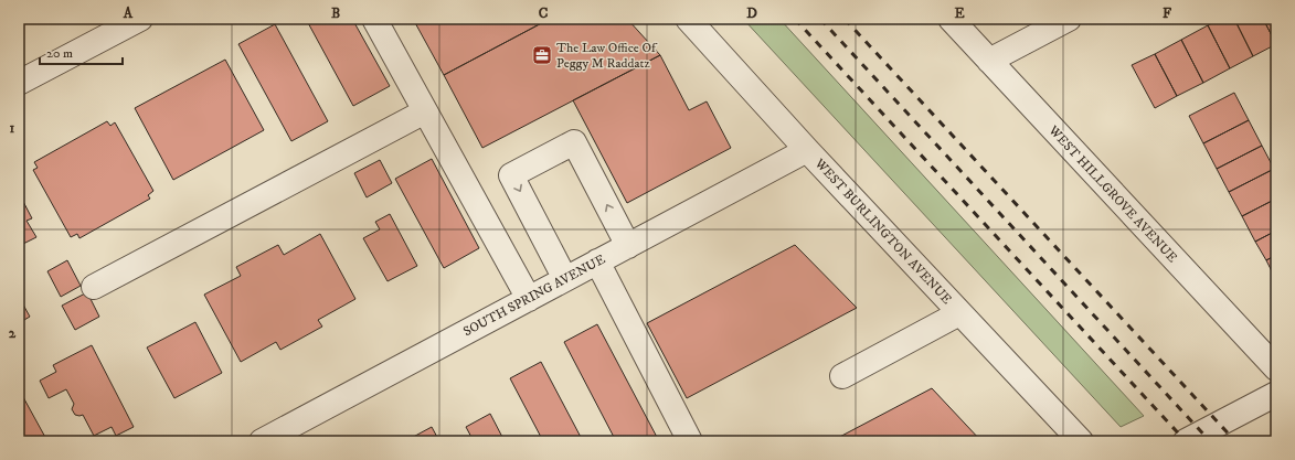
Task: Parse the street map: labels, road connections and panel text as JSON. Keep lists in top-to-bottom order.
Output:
{
  "streets": {
    "street": ["WEST HILLGROVE AVENUE", "WEST BURLINGTON AVENUE", "SOUTH SPRING AVENUE"]
  },
  "crossings": [
    ["WEST BURLINGTON AVENUE", "SOUTH SPRING AVENUE"]
  ],
  "places": {
    "office": ["The Law Office Of Peggy M Raddatz"]
  },
  "scale_bar": "20 m",
  "grid": {
    "columns": [
      "A",
      "B",
      "C",
      "D",
      "E",
      "F"
    ],
    "rows": ["1", "2"]
  }
}
